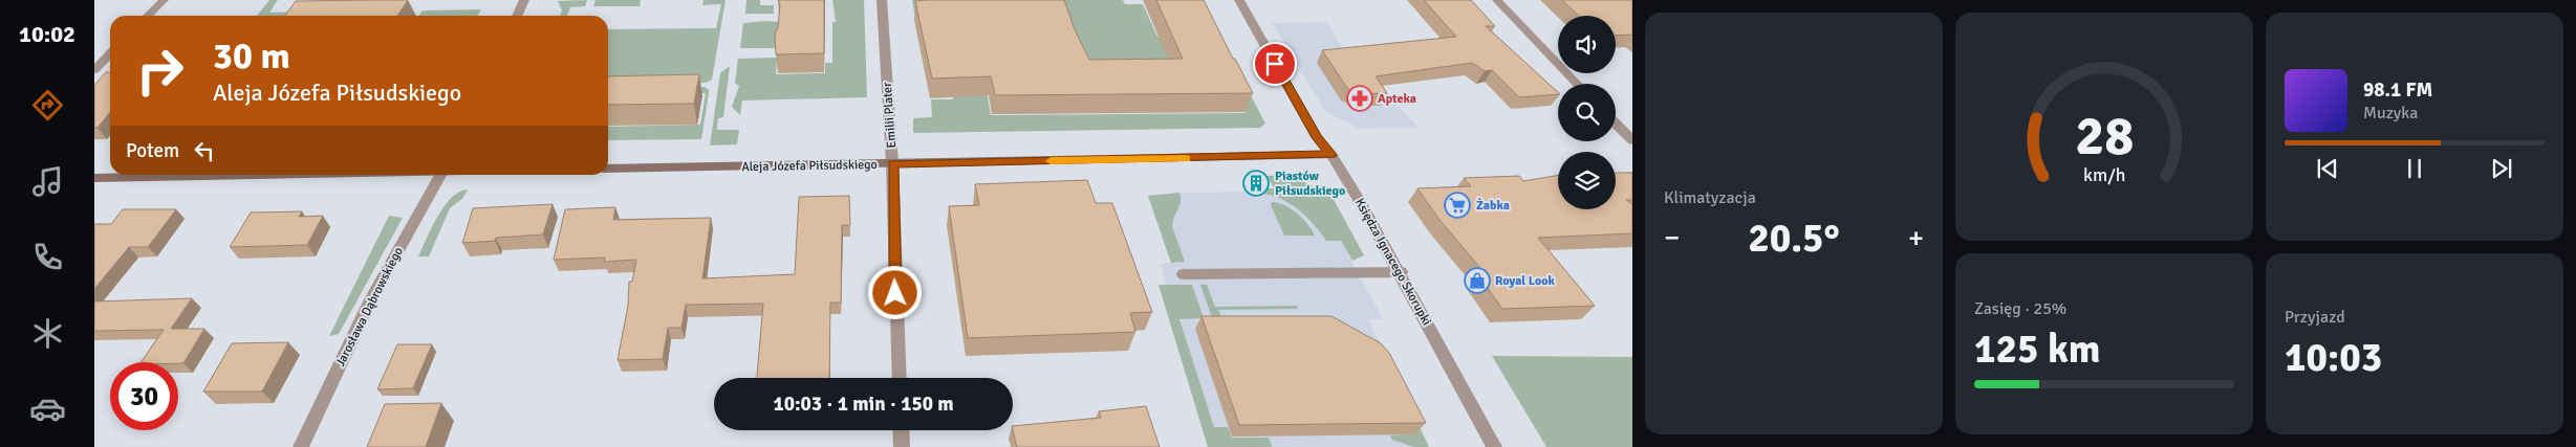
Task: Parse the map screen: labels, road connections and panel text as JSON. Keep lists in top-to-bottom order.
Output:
{
  "streets": {
    "street": [
      "Emilii Plater",
      "Aleja Józefa Piłsudskiego",
      "Księdza Ignacego Skorupki",
      "Jarosława Dąbrowskiego"
    ]
  },
  "crossings": [
    ["Emilii Plater", "Aleja Józefa Piłsudskiego"],
    ["Aleja Józefa Piłsudskiego", "Księdza Ignacego Skorupki"]
  ],
  "places": {
    "pharmacy": ["Apteka"],
    "building": ["Piastów Piłsudskiego"],
    "supermarket": ["Żabka"],
    "shop": ["Royal Look"]
  },
  "page": {
    "tabs": "10:02",
    "tile": [
      "Klimatyzacja",
      ["Zasięg · 25%", "125 km"],
      ["Przyjazd", "10:03"]
    ],
    "turn": ["30 m", "Aleja Józefa Piłsudskiego"],
    "song": ["98.1 FM", "Muzyka"],
    "then": "Potem",
    "heat": ["−", "20.5°", "+"],
    "limit": "30",
    "trip": "10:03 · 1 min · 150 m",
    "gauge": ["28", "km/h"]
  }
}
